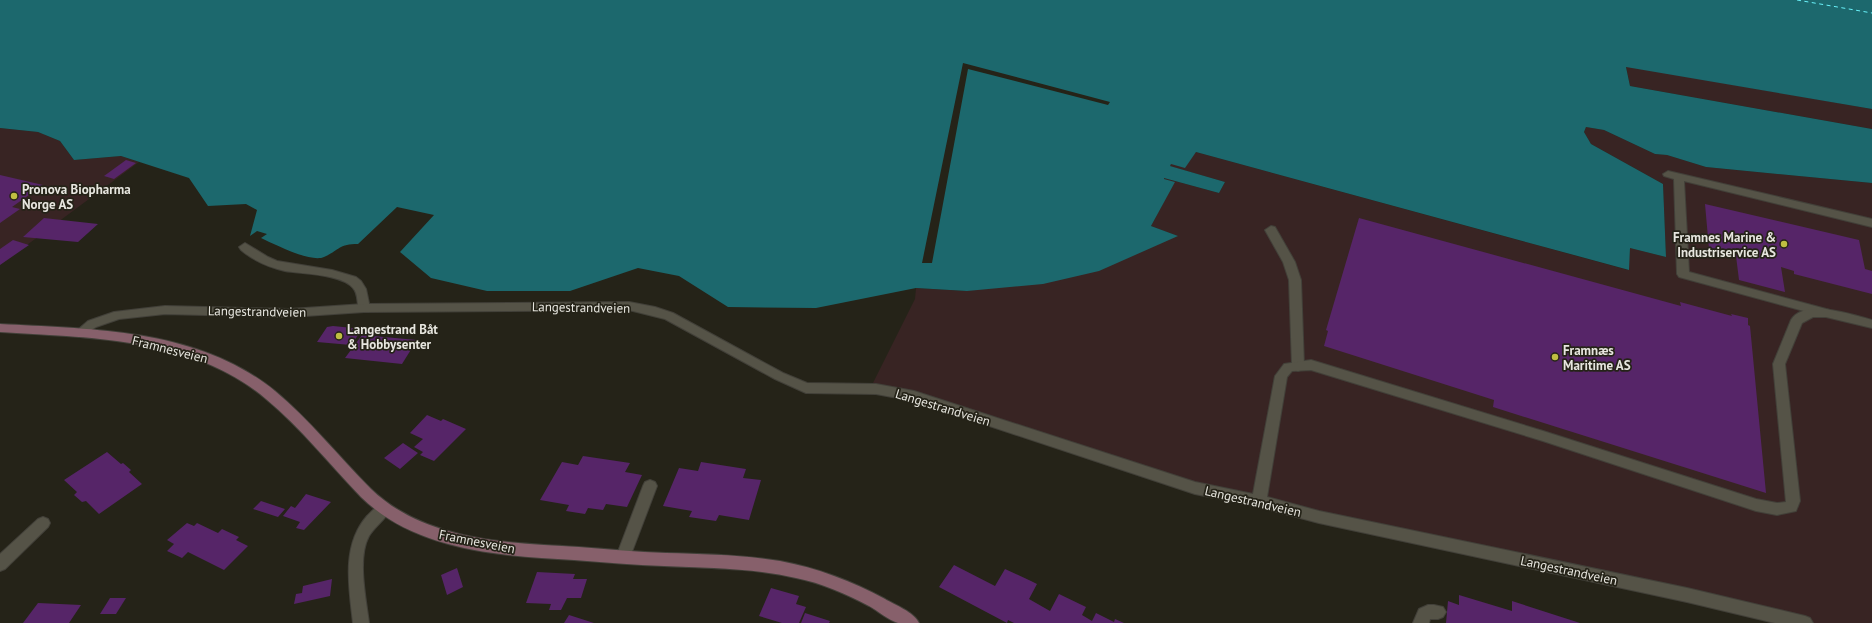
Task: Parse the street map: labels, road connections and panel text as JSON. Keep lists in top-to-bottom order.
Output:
{
  "streets": {
    "main road": ["Framnesveien"],
    "street": ["Langestrandveien"]
  },
  "crossings": [
    ["Langestrandveien", "Framnesveien"]
  ],
  "places": [
    "Pronova Biopharma Norge AS",
    "Framnes Marine & Industriservice AS",
    "Langestrand Båt & Hobbysenter",
    "Framnæs Maritime AS"
  ]
}
